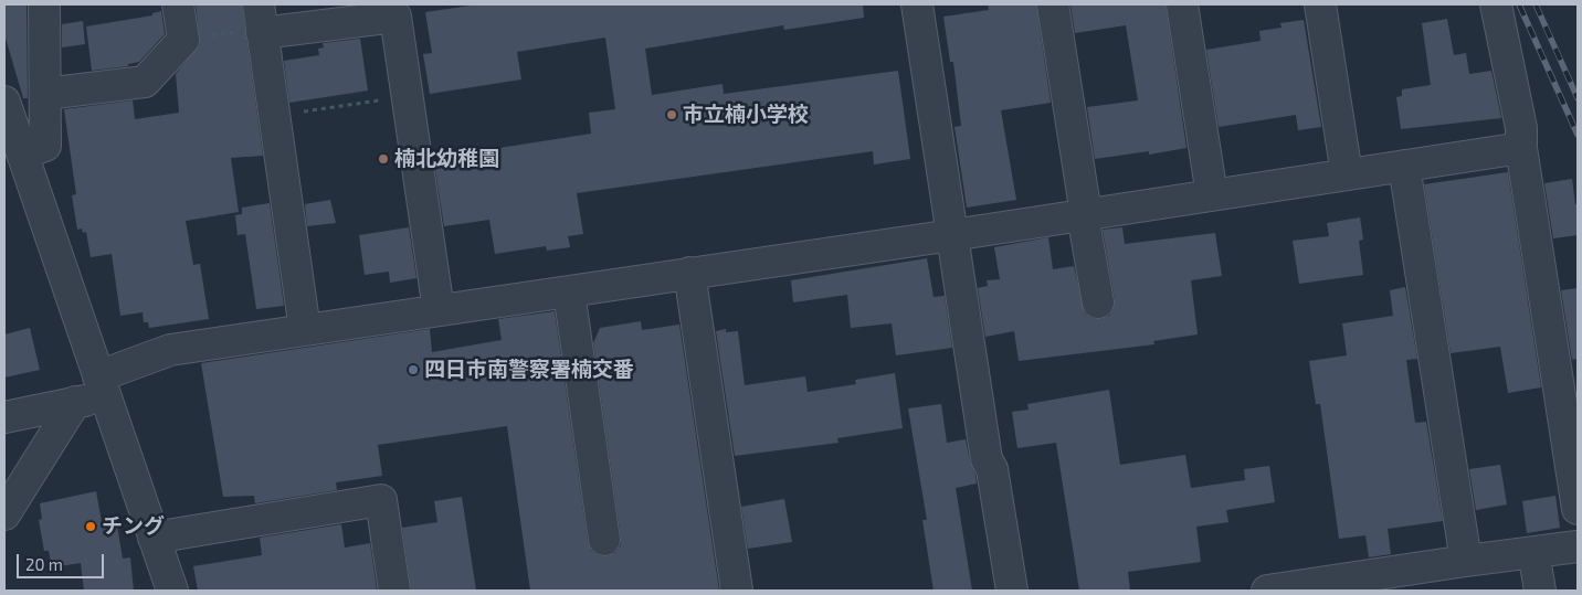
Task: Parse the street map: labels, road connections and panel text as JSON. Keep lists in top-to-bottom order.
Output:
{
  "places": [
    "市立楠小学校",
    "楠北幼稚園",
    "四日市南警察署楠交番",
    "チング"
  ],
  "scale_bar": "20 m"
}
